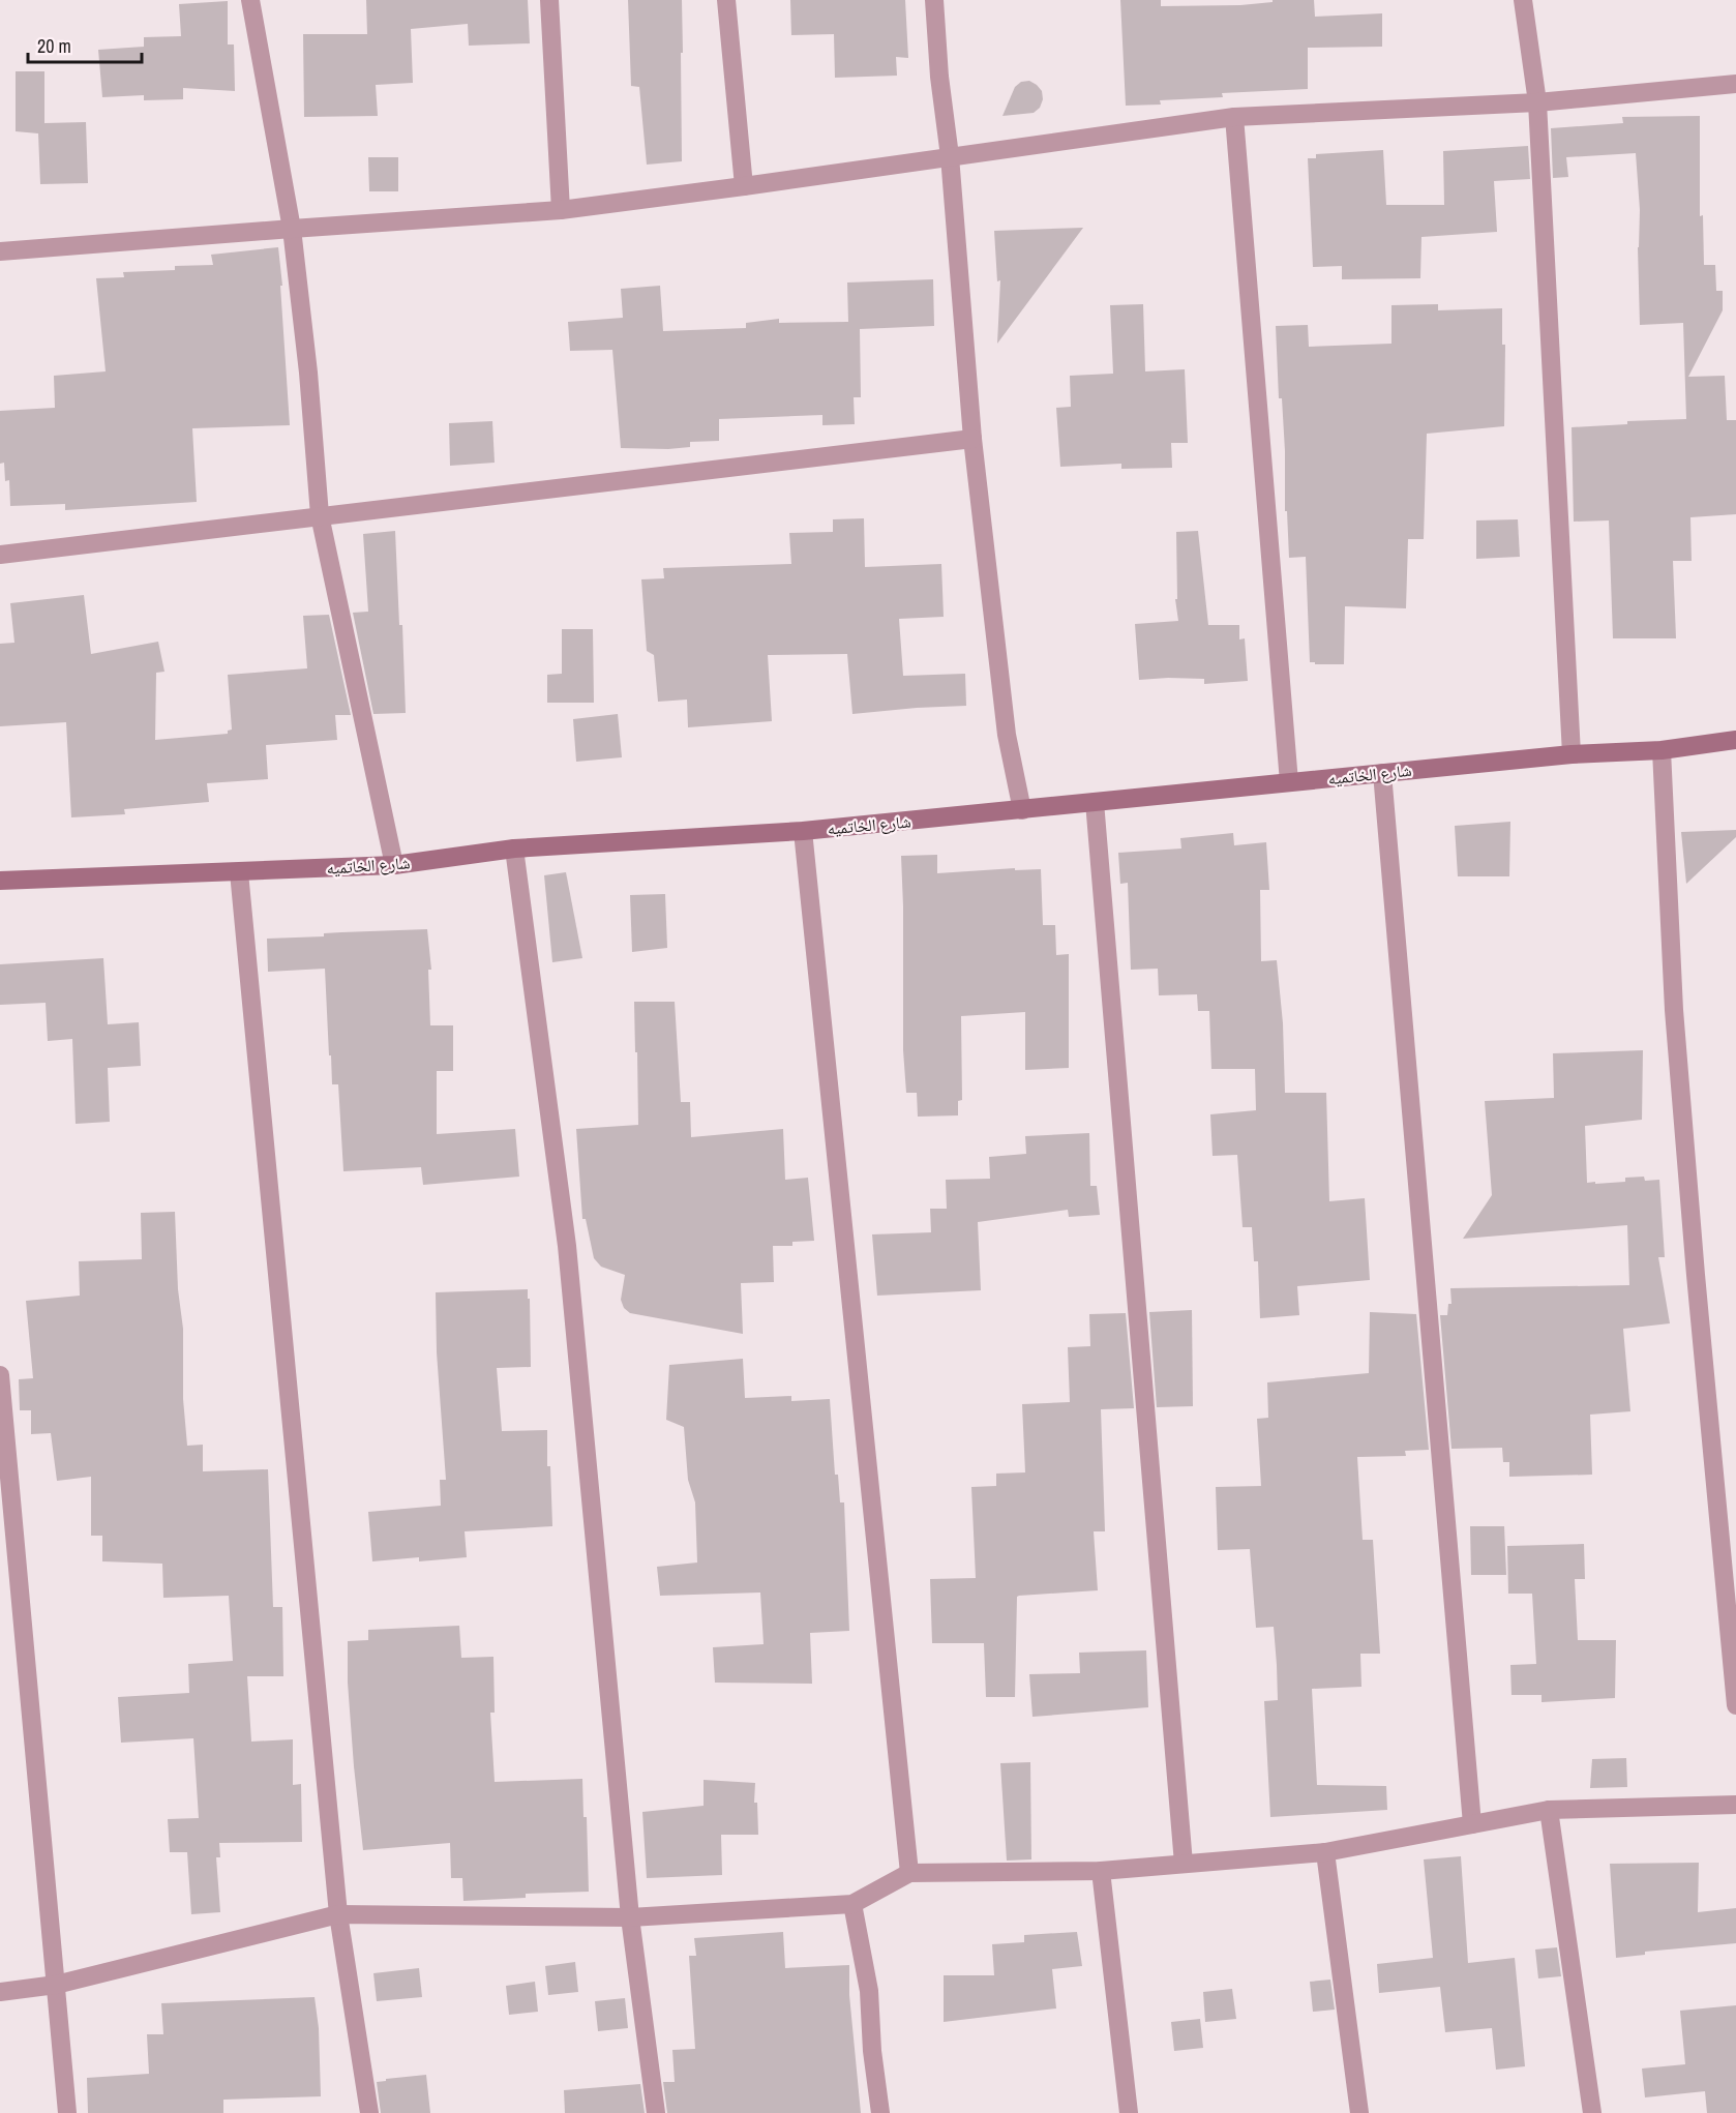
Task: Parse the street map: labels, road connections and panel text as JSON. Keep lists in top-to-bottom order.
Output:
{
  "streets": {
    "street": ["شارع الخاتميه"]
  },
  "scale_bar": "20 m"
}
